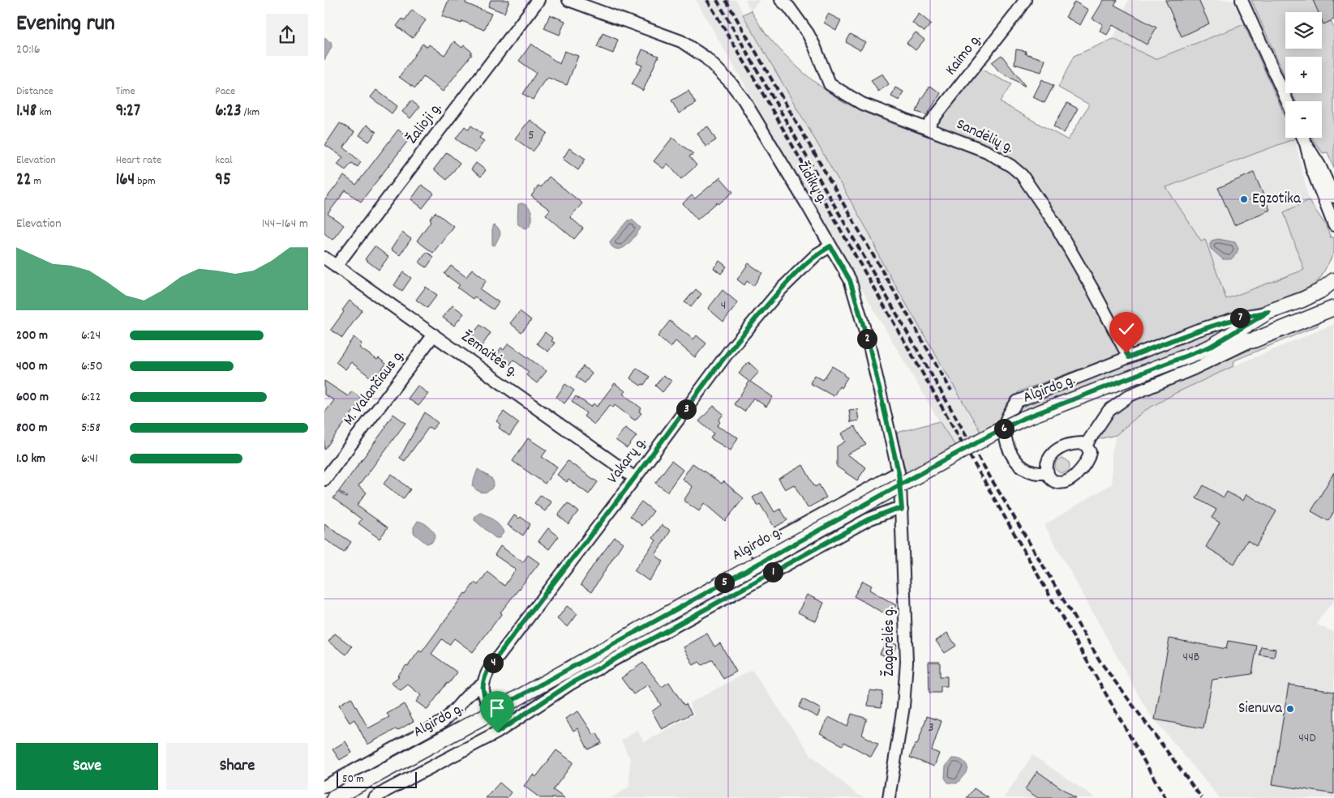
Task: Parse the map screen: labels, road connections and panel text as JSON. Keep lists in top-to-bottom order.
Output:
{
  "streets": {
    "main road": ["Algirdo g."],
    "street": [
      "Kaimo g.",
      "Žalioji g.",
      "Sandėlių g.",
      "Židikų g.",
      "Žemaitės g.",
      "M. Valančiaus g.",
      "Vakarų g.",
      "Žagarėlės g."
    ]
  },
  "crossings": [
    ["Kaimo g.", "Sandėlių g."],
    ["Žalioji g.", "Žemaitės g."],
    ["Židikų g.", "Vakarų g."],
    ["Židikų g.", "Žagarėlės g."],
    ["Žemaitės g.", "M. Valančiaus g."],
    ["Žemaitės g.", "Vakarų g."],
    ["Algirdo g.", "Vakarų g."]
  ],
  "places": ["Egzotika", "Sienuva"],
  "house_numbers": [
    "5",
    "4",
    "44B",
    "3",
    "44D"
  ],
  "scale_bar": "50 m",
  "page": {
    "heading": ["Evening run", "20:16"],
    "map_buttons": ["+", "−"],
    "stats": [
      ["Distance", "1.48 km"],
      ["Time", "9:27"],
      ["Pace", "6:23 /km"],
      ["Elevation", "22 m"],
      ["Heart rate", "164 bpm"],
      ["kcal", "95"]
    ],
    "chart": ["Elevation", "144–164 m"],
    "pins": [
      "7",
      "2",
      "3",
      "6",
      "1",
      "5",
      "4"
    ],
    "list": [
      {
        "name": "200 m",
        "note": "6:24"
      },
      {
        "name": "400 m",
        "note": "6:50"
      },
      {
        "name": "600 m",
        "note": "6:22"
      },
      {
        "name": "800 m",
        "note": "5:58"
      },
      {
        "name": "1.0 km",
        "note": "6:41"
      }
    ],
    "buttons": ["Save", "Share"],
    "scale": "50 m"
  }
}
